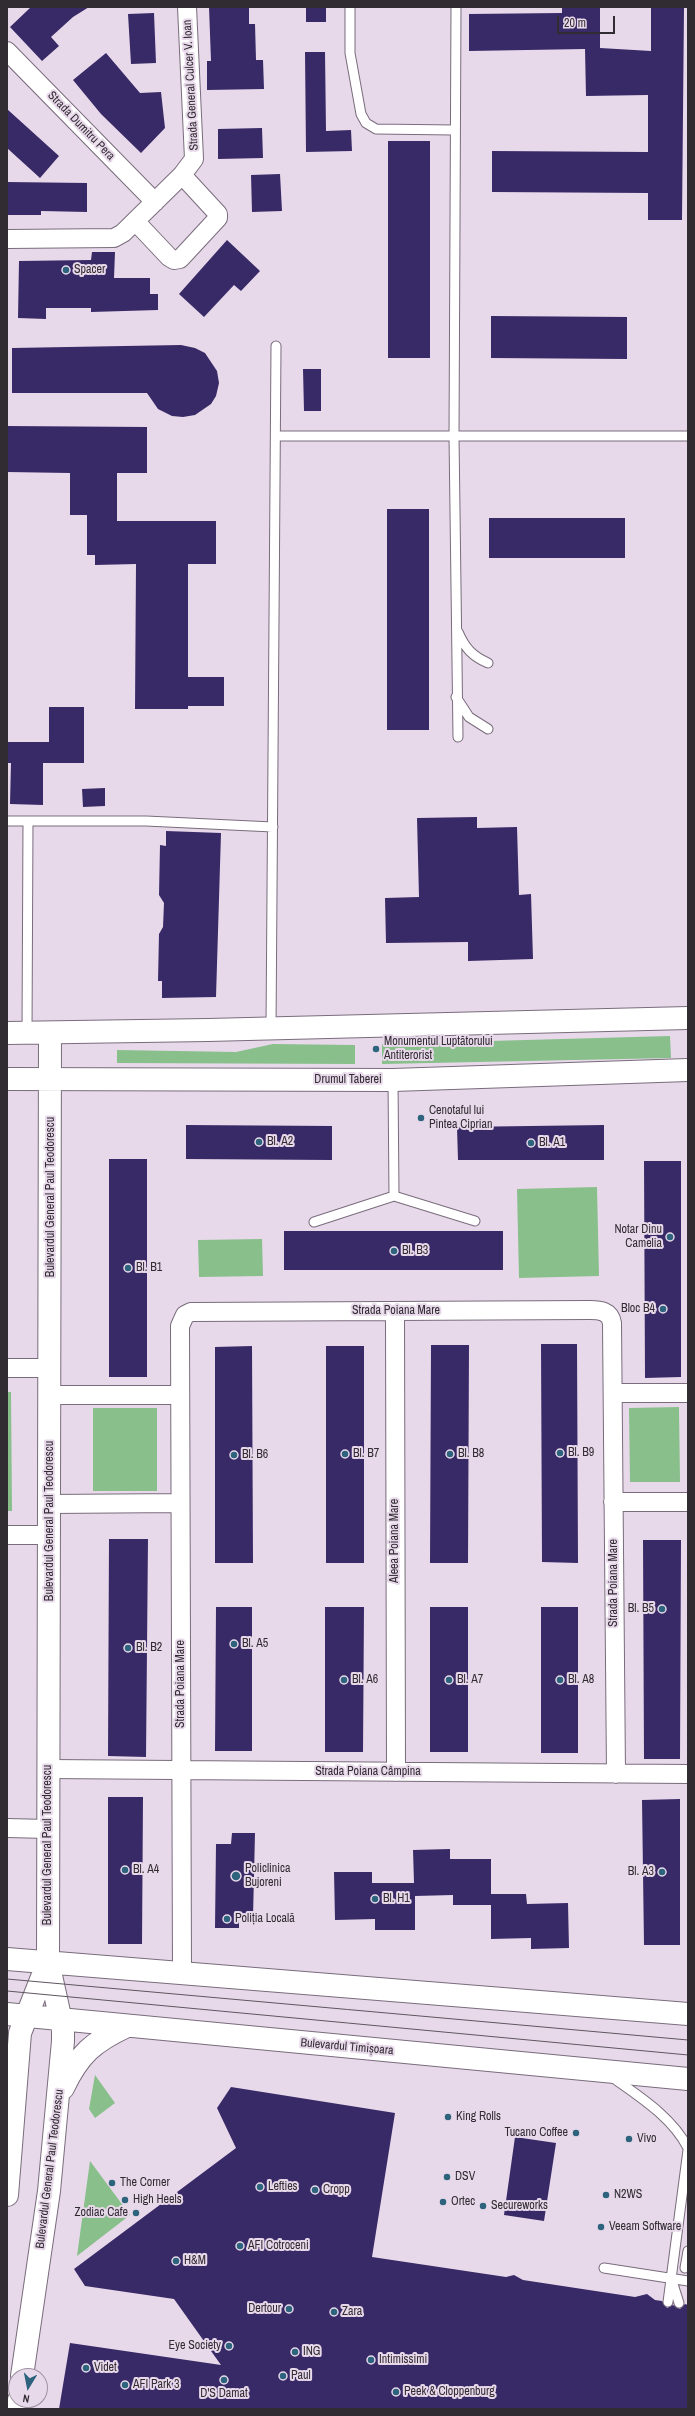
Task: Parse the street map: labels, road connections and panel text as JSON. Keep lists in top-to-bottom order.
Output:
{
  "streets": {
    "main road": ["Drumul Taberei", "Bulevardul General Paul Teodorescu", "Bulevardul Timișoara"],
    "street": [
      "Strada General Culcer V. Ioan",
      "Strada Dumitru Pera",
      "Strada Poiana Mare",
      "Aleea Poiana Mare",
      "Strada Poiana Câmpina"
    ]
  },
  "crossings": [
    ["Strada General Culcer V. Ioan", "Strada Dumitru Pera"],
    ["Drumul Taberei", "Bulevardul General Paul Teodorescu"],
    ["Bulevardul General Paul Teodorescu", "Strada Poiana Câmpina"],
    ["Bulevardul General Paul Teodorescu", "Bulevardul Timișoara"],
    ["Strada Poiana Mare", "Aleea Poiana Mare"],
    ["Strada Poiana Mare", "Strada Poiana Câmpina"],
    ["Aleea Poiana Mare", "Strada Poiana Câmpina"]
  ],
  "places": [
    "Spacer",
    "Monumentul Luptătorului Antiterorist",
    "Cenotaful lui Pintea Ciprian",
    "Bl. A2",
    "Bl. A1",
    "Notar Dinu Camelia",
    "Bl. B3",
    "Bl. B1",
    "Bloc B4",
    "Bl. B9",
    "Bl. B7",
    "Bl. B8",
    "Bl. B6",
    "Bl. B5",
    "Bl. A5",
    "Bl. B2",
    "Bl. A6",
    "Bl. A7",
    "Bl. A8",
    "Bl. A4",
    "Bl. A3",
    "Policlinica Bujoreni",
    "Bl. H1",
    "Poliția Locală",
    "King Rolls",
    "Tucano Coffee",
    "Vivo",
    "DSV",
    "The Corner",
    "Lefties",
    "Cropp",
    "N2WS",
    "High Heels",
    "Ortec",
    "Secureworks",
    "Zodiac Cafe",
    "Veeam Software",
    "AFI Cotroceni",
    "H&M",
    "Dertour",
    "Zara",
    "Eye Society",
    "ING",
    "Intimissimi",
    "Videt",
    "Paul",
    "D'S Damat",
    "AFI Park 3",
    "Peek & Cloppenburg"
  ],
  "scale_bar": "20 m",
  "north": "bottom"
}
